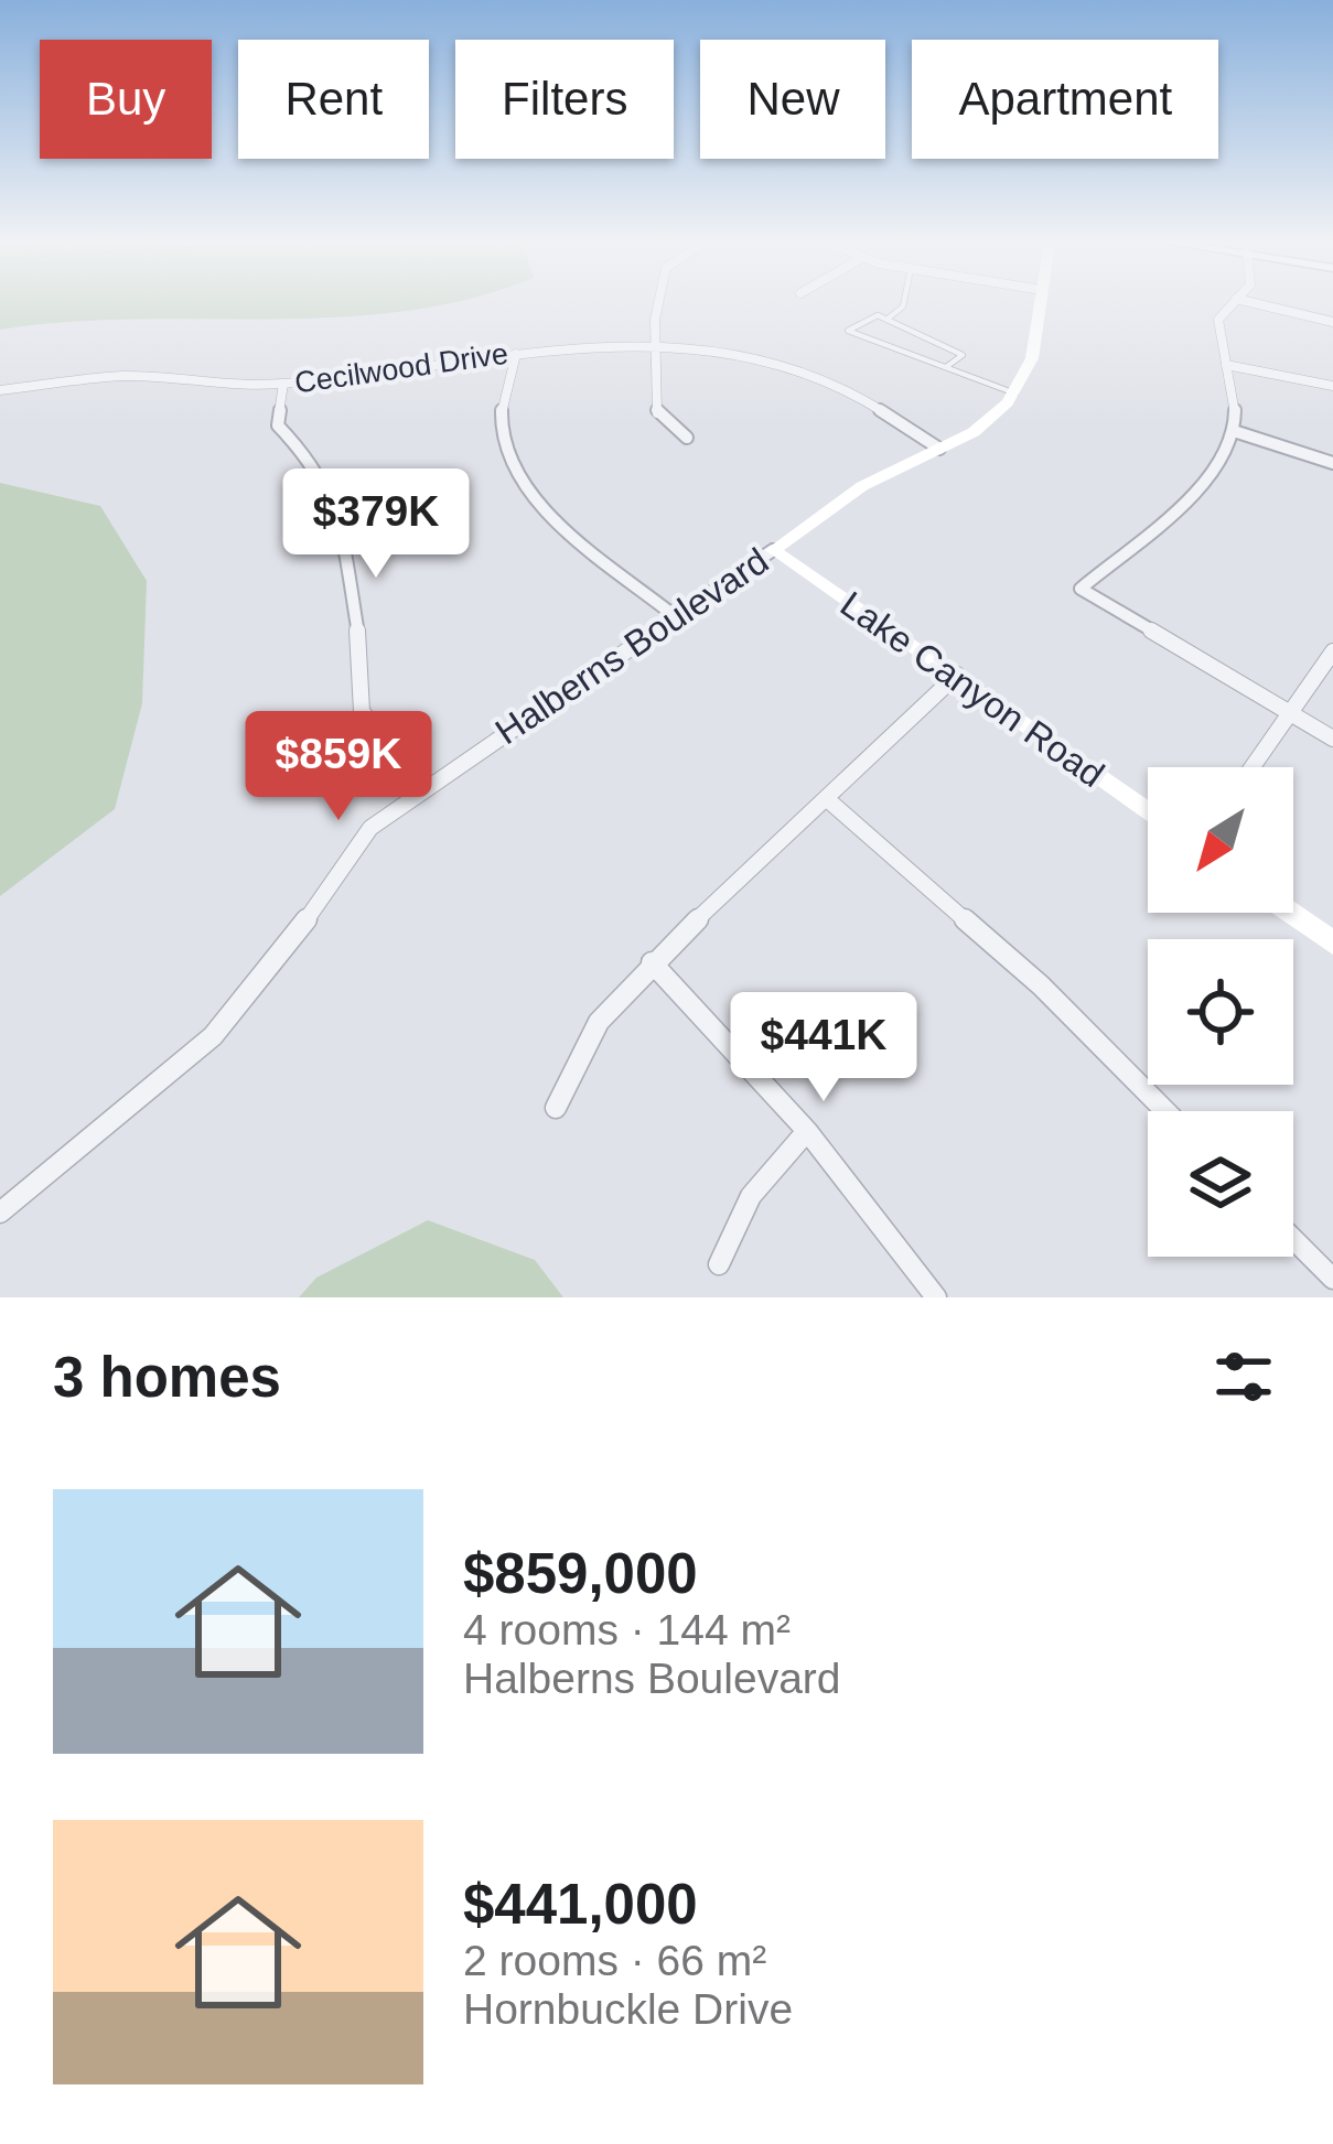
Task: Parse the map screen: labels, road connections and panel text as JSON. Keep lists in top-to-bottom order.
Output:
{
  "streets": {
    "street": ["Cecilwood Drive", "Halberns Boulevard", "Lake Canyon Road"]
  },
  "crossings": [
    ["Cecilwood Drive", "Halberns Boulevard"],
    ["Halberns Boulevard", "Lake Canyon Road"]
  ],
  "north": "bottom left",
  "page": {
    "chip": [
      "Buy",
      "Rent",
      "Filters",
      "New",
      "Apartment"
    ],
    "price": ["$379K", "$859K", "$441K"],
    "heading": "3 homes",
    "list": [
      {
        "name": "$859,000",
        "note": "4 rooms · 144 m² · Halberns Boulevard"
      },
      {
        "name": "$441,000",
        "note": "2 rooms · 66 m² · Hornbuckle Drive"
      }
    ]
  }
}
